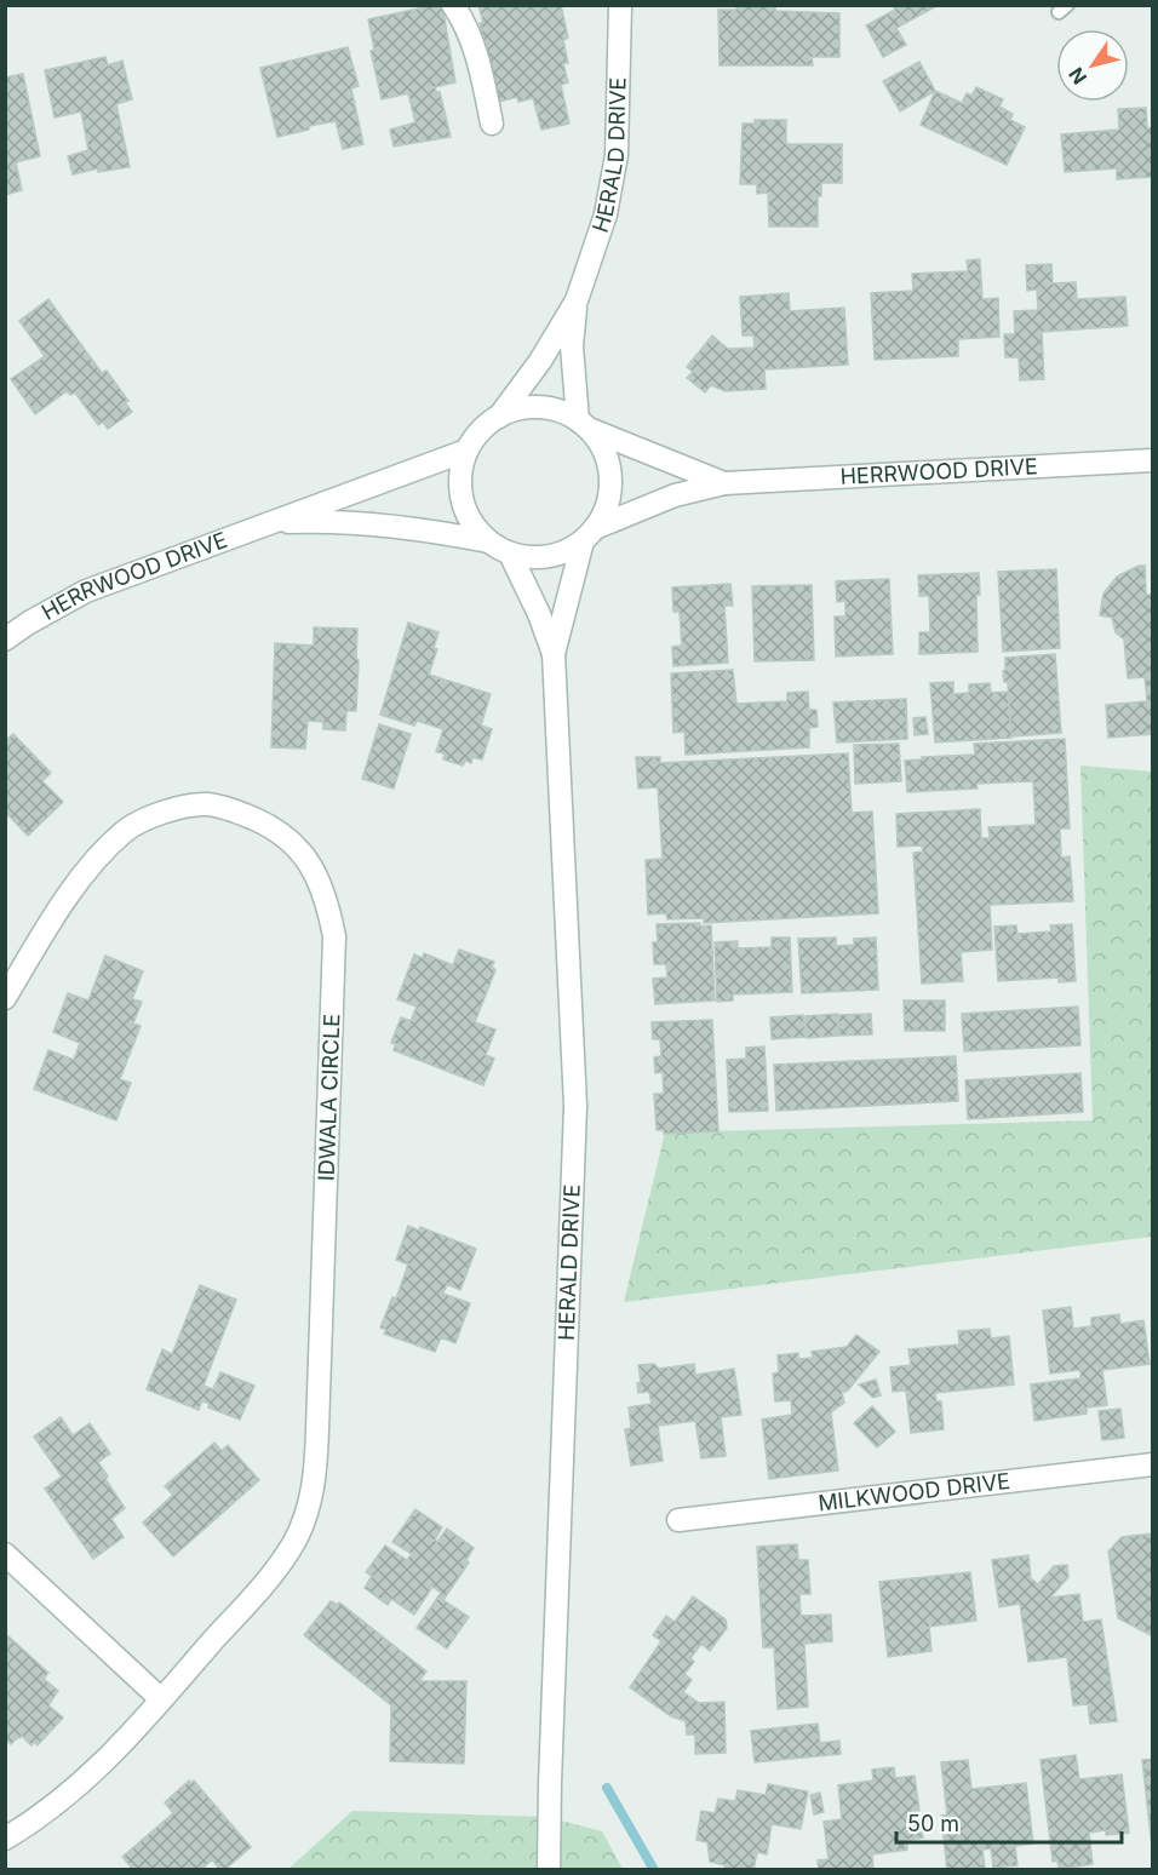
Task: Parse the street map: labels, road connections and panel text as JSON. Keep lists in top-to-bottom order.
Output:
{
  "streets": {
    "street": [
      "HERALD DRIVE",
      "HERRWOOD DRIVE",
      "IDWALA CIRCLE",
      "MILKWOOD DRIVE"
    ]
  },
  "crossings": [
    ["HERALD DRIVE", "HERRWOOD DRIVE"]
  ],
  "scale_bar": "50 m",
  "north": "bottom left"
}
